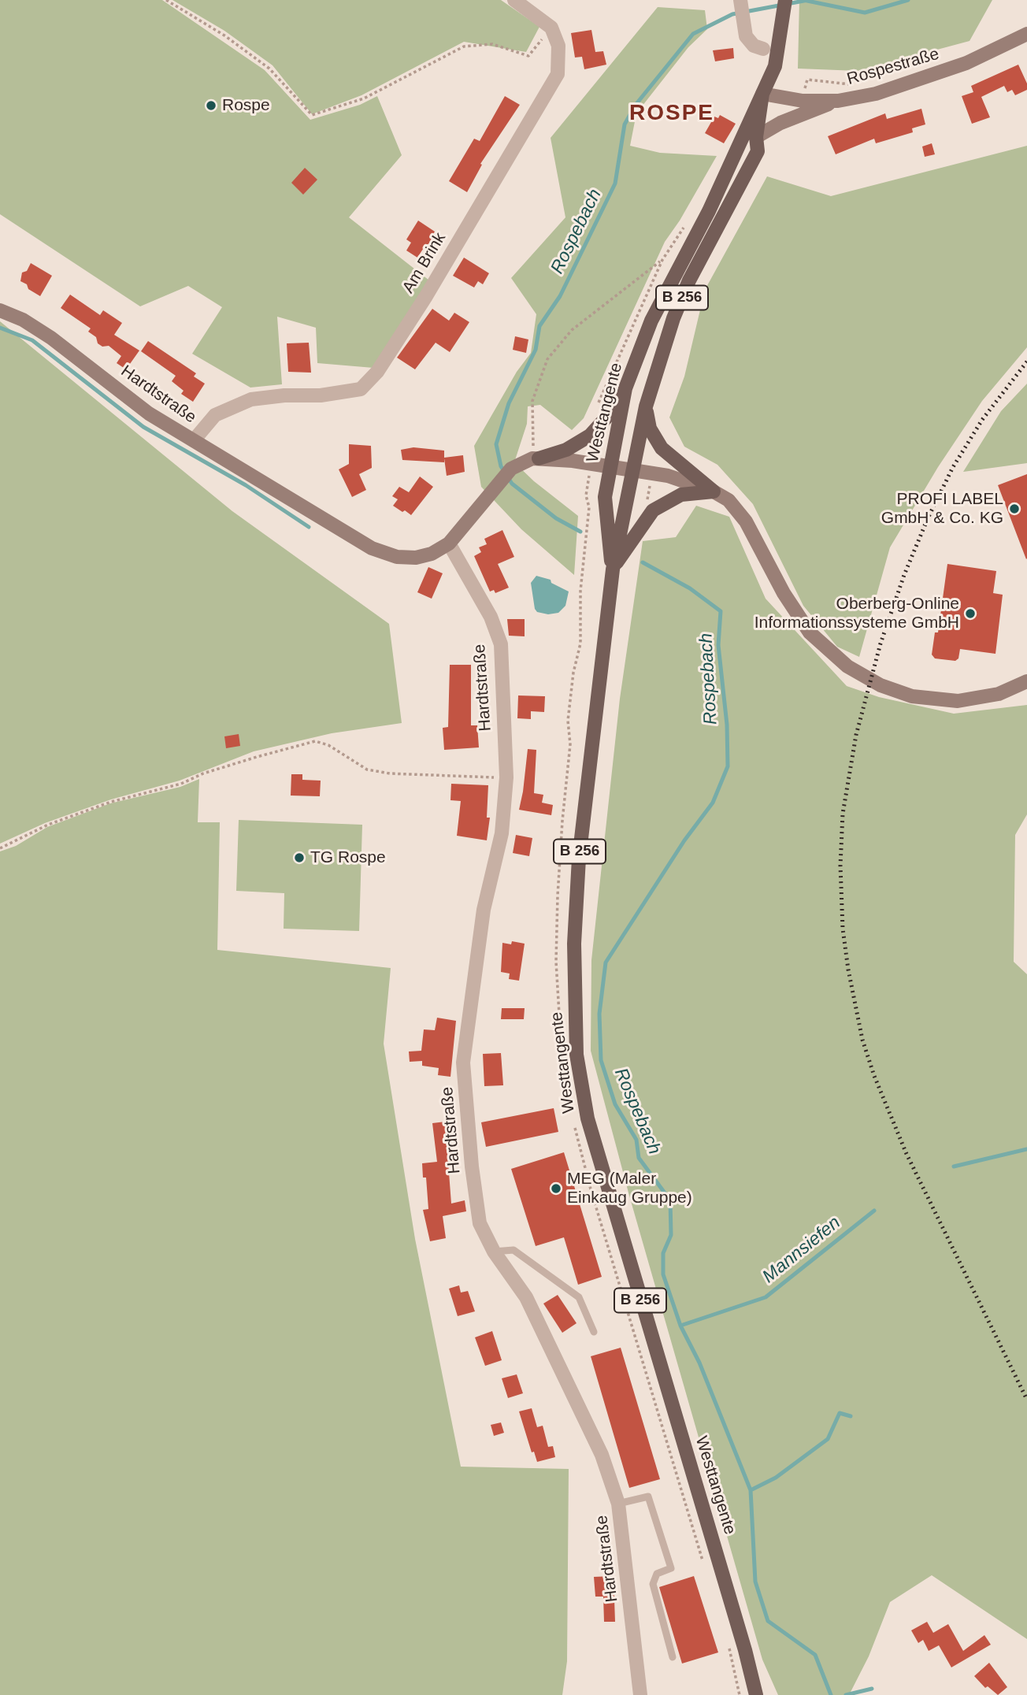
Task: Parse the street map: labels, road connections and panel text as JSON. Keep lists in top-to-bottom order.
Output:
{
  "streets": {
    "main road": ["B 256", "Westtangente"],
    "street": ["Rospestraße", "Am Brink", "Hardtstraße"]
  },
  "crossings": [
    ["Rospestraße", "Westtangente"],
    ["Am Brink", "Hardtstraße"],
    ["B 256", "Hardtstraße"],
    ["B 256", "Westtangente"]
  ],
  "districts": ["ROSPE"],
  "water": ["Rospebach", "Mannsiefen"],
  "places": [
    "Rospe",
    "PROFI LABEL GmbH & Co. KG",
    "Oberberg-Online Informationssysteme GmbH",
    "TG Rospe",
    "MEG (Maler Einkaug Gruppe)"
  ]
}
